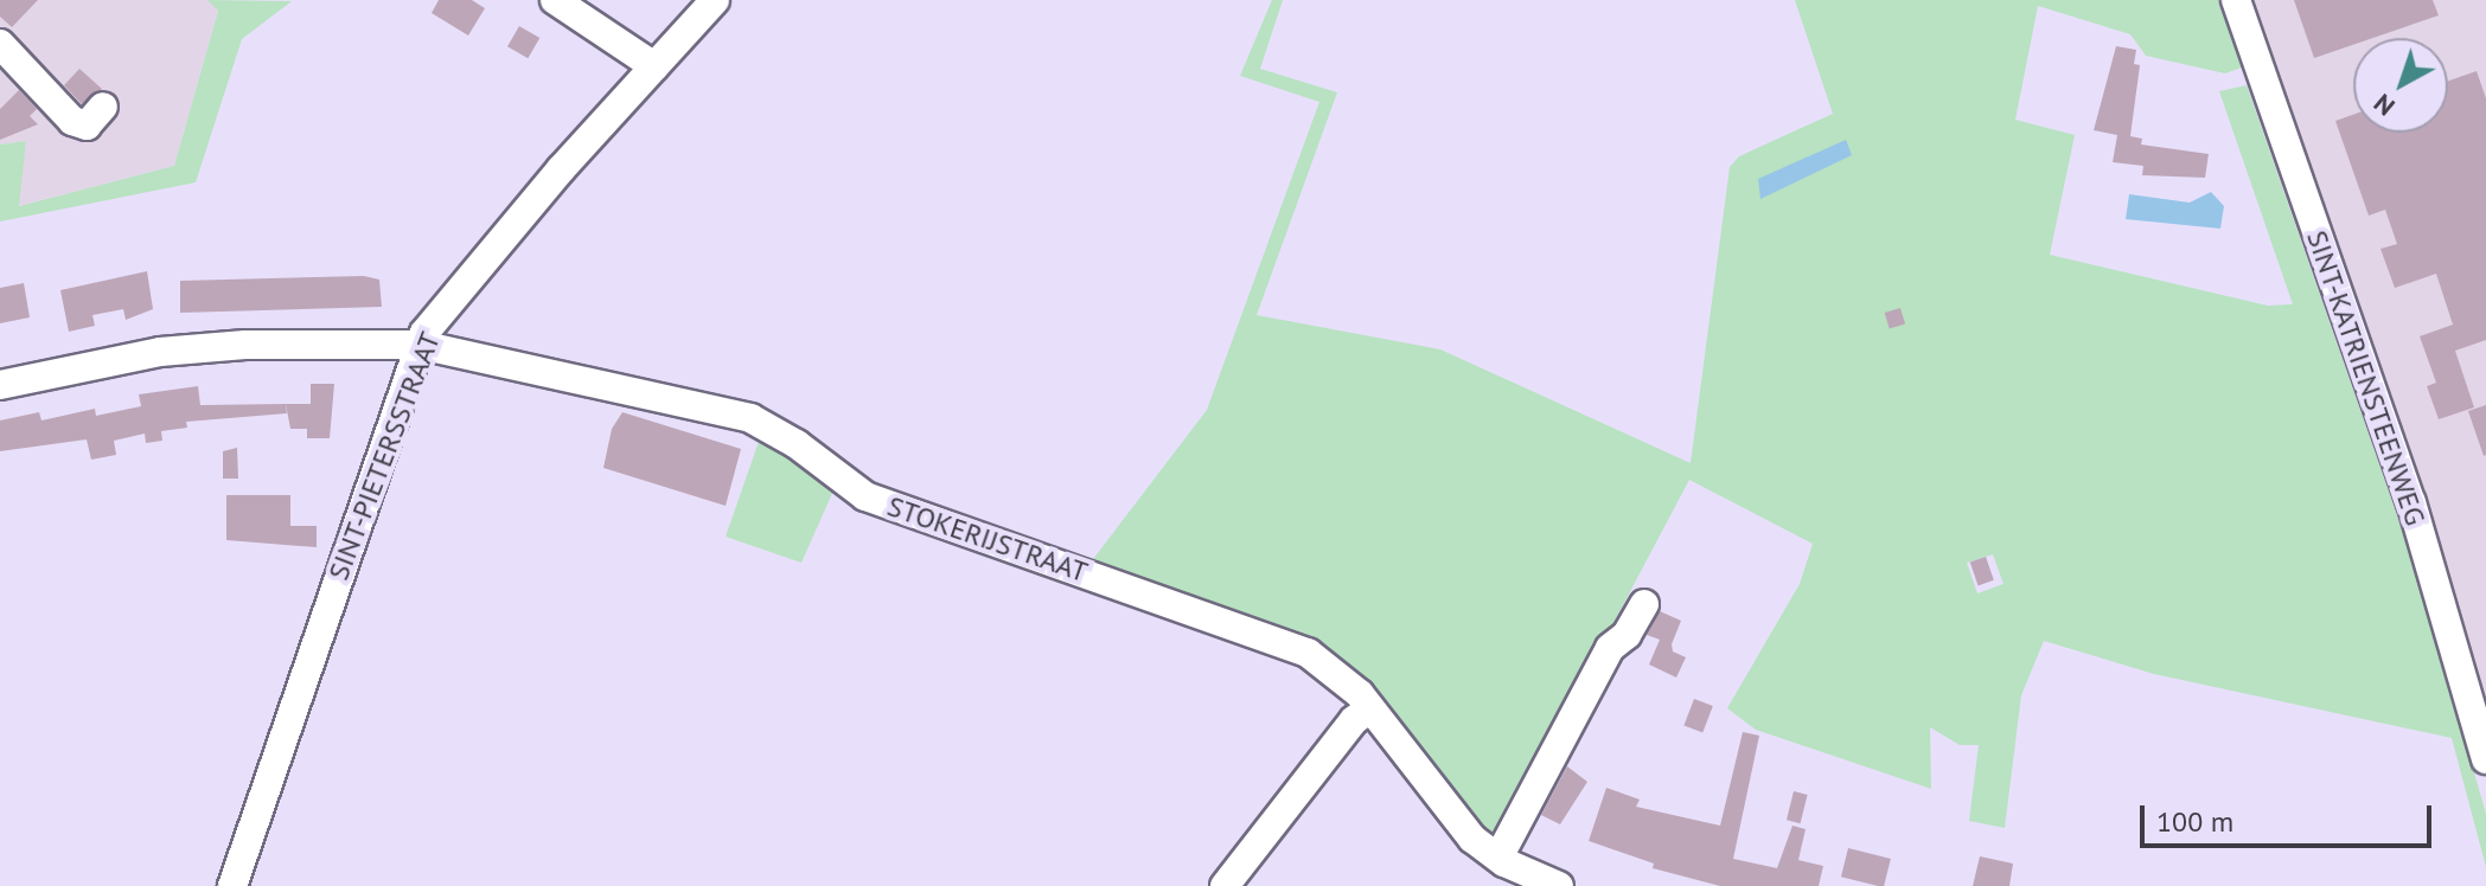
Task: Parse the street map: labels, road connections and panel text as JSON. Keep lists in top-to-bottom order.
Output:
{
  "streets": {
    "street": ["SINT-KATRIENSTEENWEG", "SINT-PIETERSSTRAAT", "STOKERIJSTRAAT"]
  },
  "crossings": [
    ["SINT-PIETERSSTRAAT", "STOKERIJSTRAAT"]
  ],
  "scale_bar": "100 m",
  "north": "bottom left"
}
